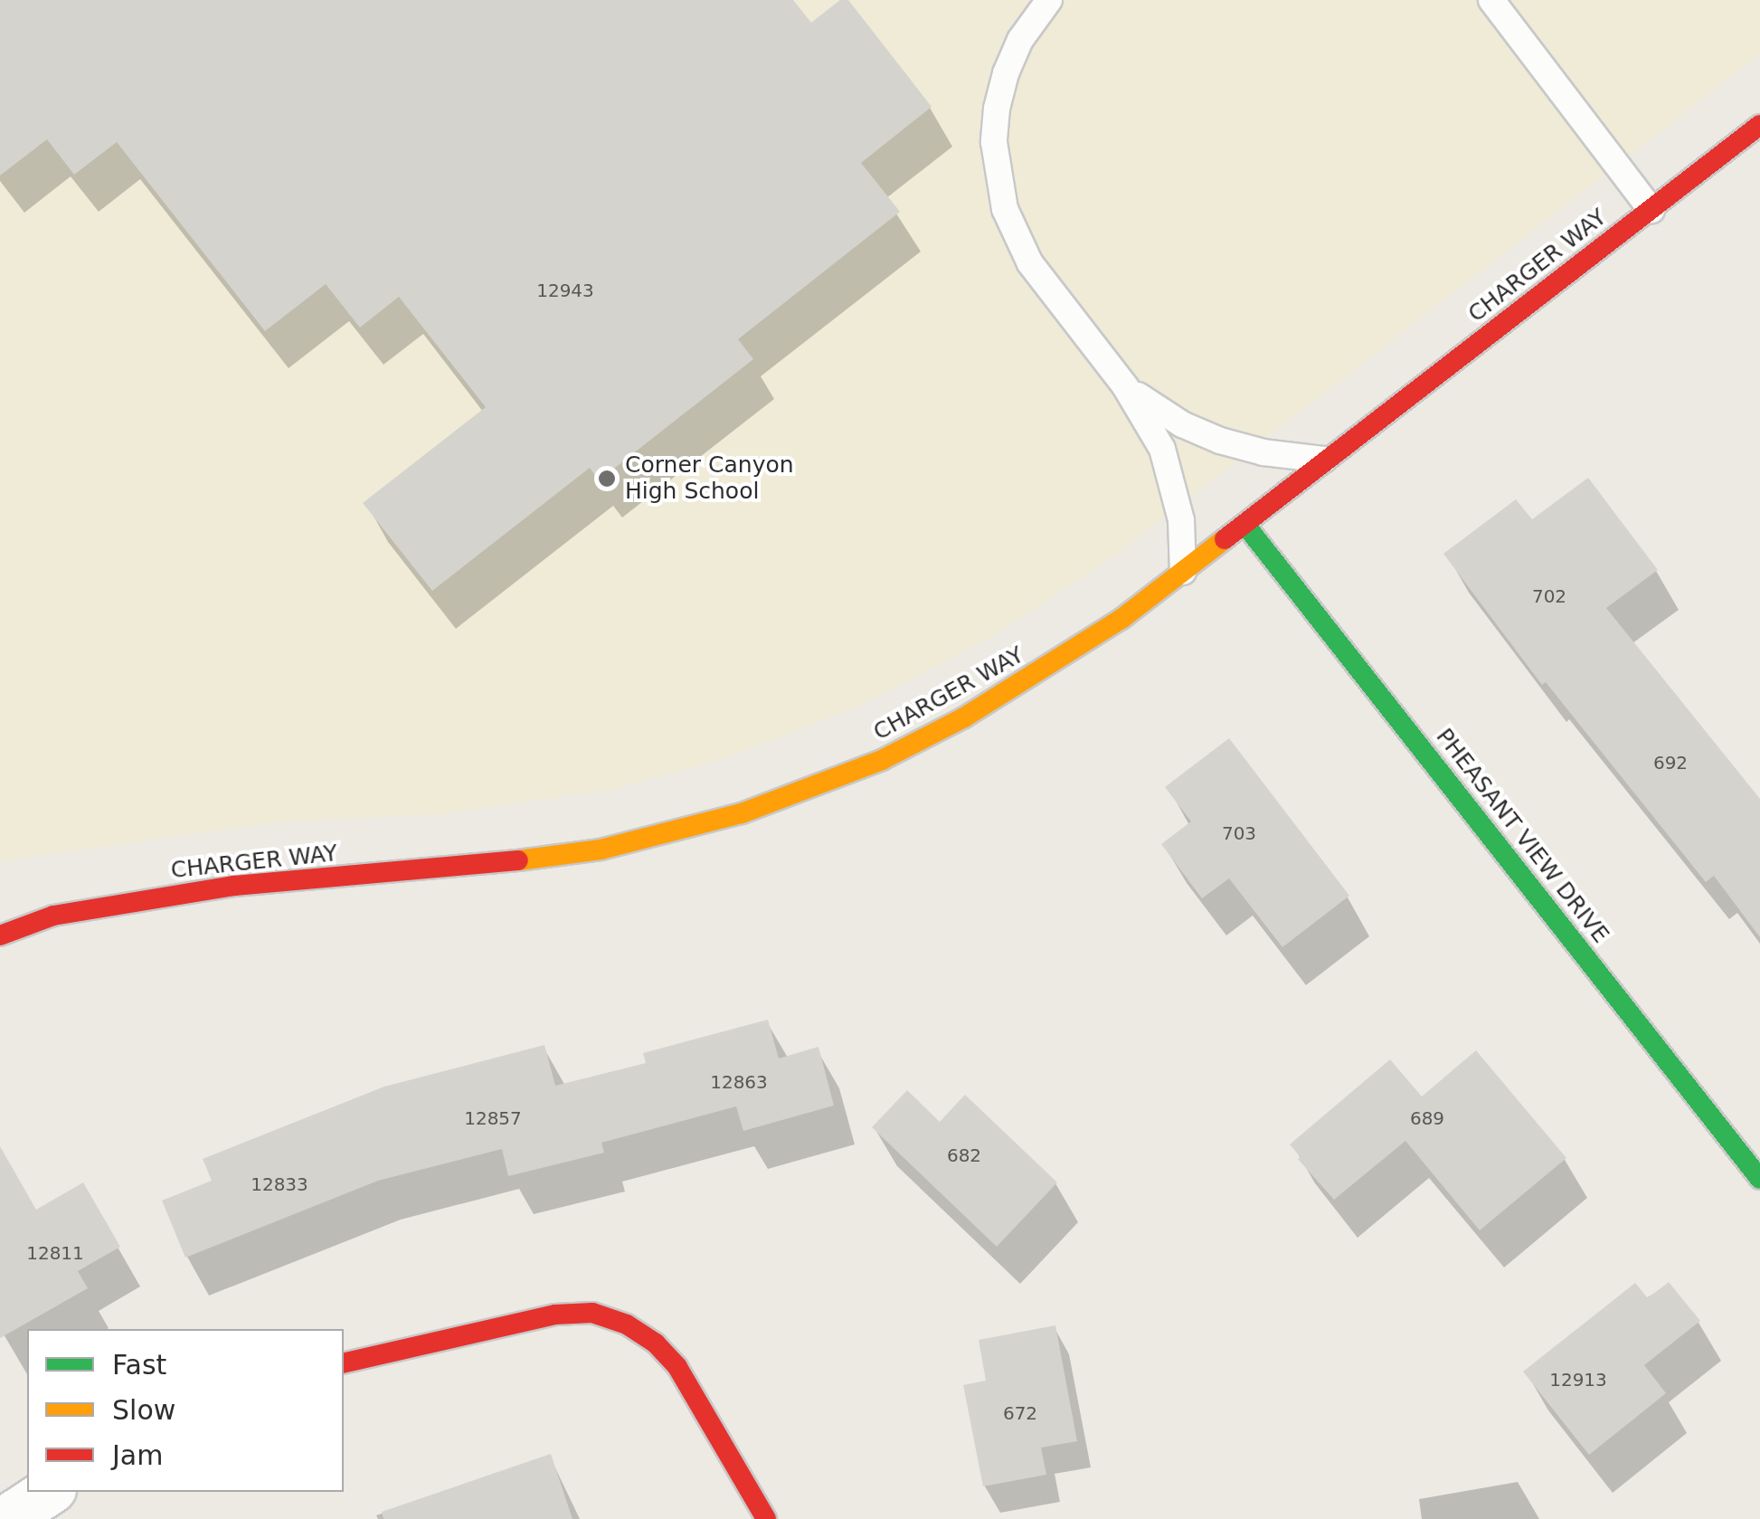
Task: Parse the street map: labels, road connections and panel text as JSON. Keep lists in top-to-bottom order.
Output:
{
  "streets": {
    "street": ["CHARGER WAY", "PHEASANT VIEW DRIVE"]
  },
  "crossings": [
    ["CHARGER WAY", "PHEASANT VIEW DRIVE"]
  ],
  "places": ["Corner Canyon High School"],
  "house_numbers": [
    "12943",
    "702",
    "692",
    "703",
    "12863",
    "12857",
    "689",
    "682",
    "12833",
    "12811",
    "12913",
    "672"
  ],
  "legend": ["Fast", "Slow", "Jam"]
}
